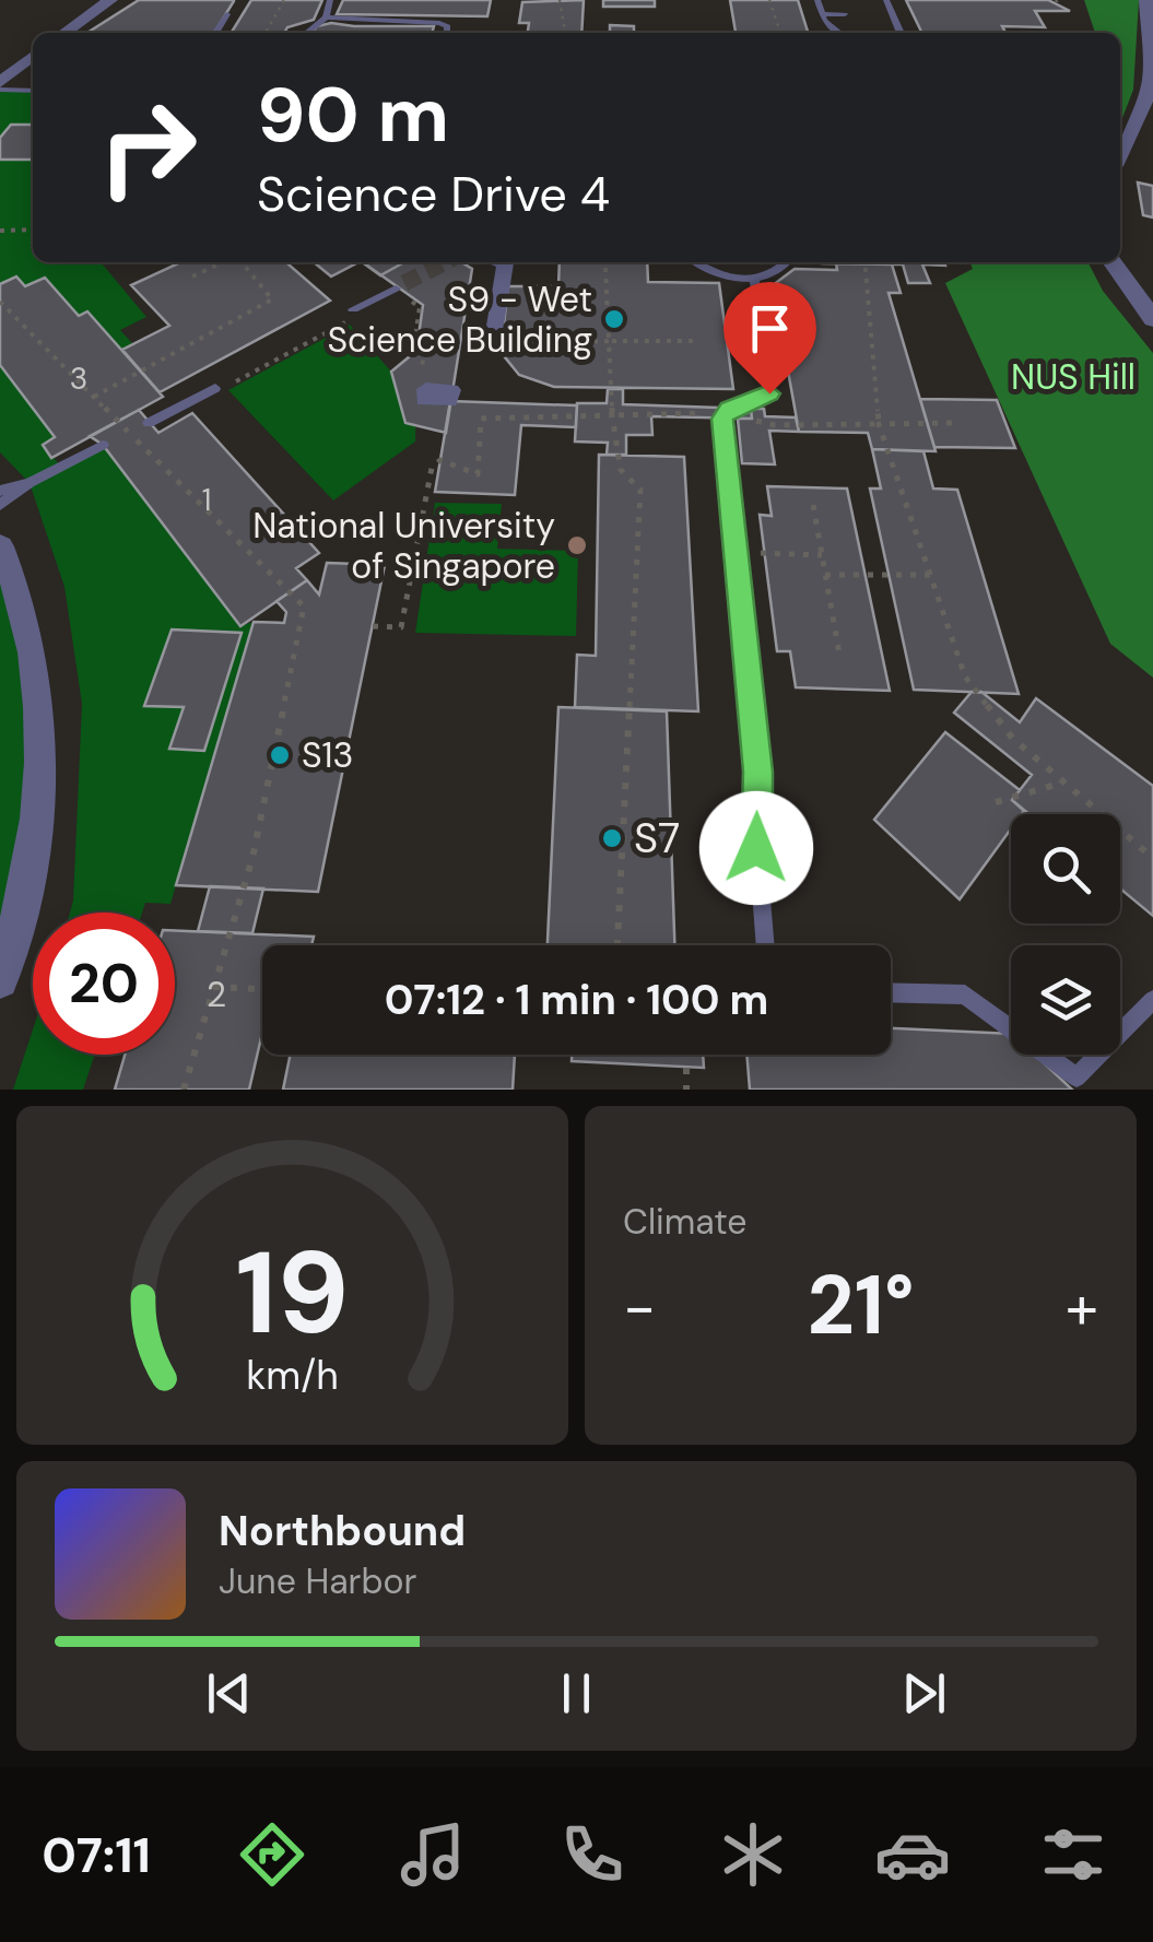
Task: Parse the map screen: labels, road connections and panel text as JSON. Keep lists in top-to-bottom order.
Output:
{
  "parks": ["NUS Hill"],
  "places": [
    "S9 - Wet Science Building",
    "National University of Singapore",
    "S13",
    "S7"
  ],
  "house_numbers": ["3", "1", "2"],
  "page": {
    "turn": ["90 m", "Science Drive 4"],
    "limit": "20",
    "trip": "07:12 · 1 min · 100 m",
    "tile": "Climate",
    "heat": ["−", "21°", "+"],
    "song": ["Northbound", "June Harbor"],
    "tabs": "07:11",
    "gauge": ["19", "km/h"]
  }
}
